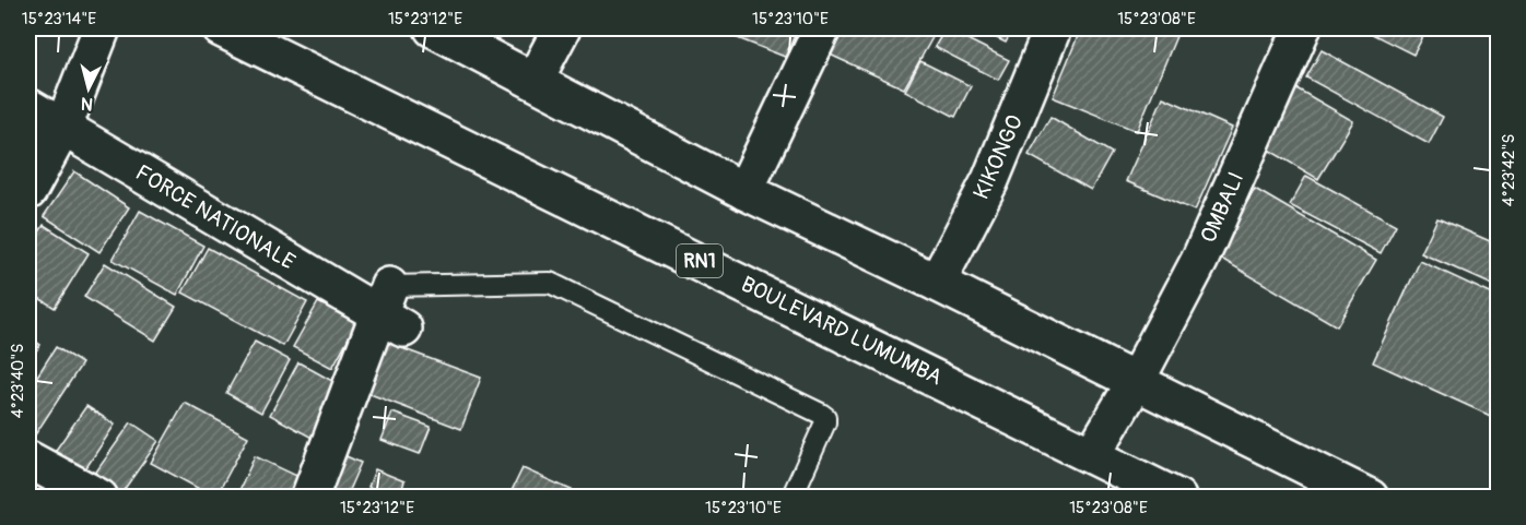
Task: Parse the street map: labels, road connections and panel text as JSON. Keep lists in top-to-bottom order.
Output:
{
  "streets": {
    "main road": [
      "KIKONGO",
      "OMBALI",
      "FORCE NATIONALE",
      "RN1",
      "BOULEVARD LUMUMBA"
    ]
  },
  "crossings": [
    ["OMBALI", "BOULEVARD LUMUMBA"]
  ],
  "north": "bottom",
  "coordinates": [
    "15°23'14\"E",
    "15°23'12\"E",
    "15°23'10\"E",
    "15°23'08\"E",
    "4°23'42\"S",
    "4°23'40\"S"
  ]
}
